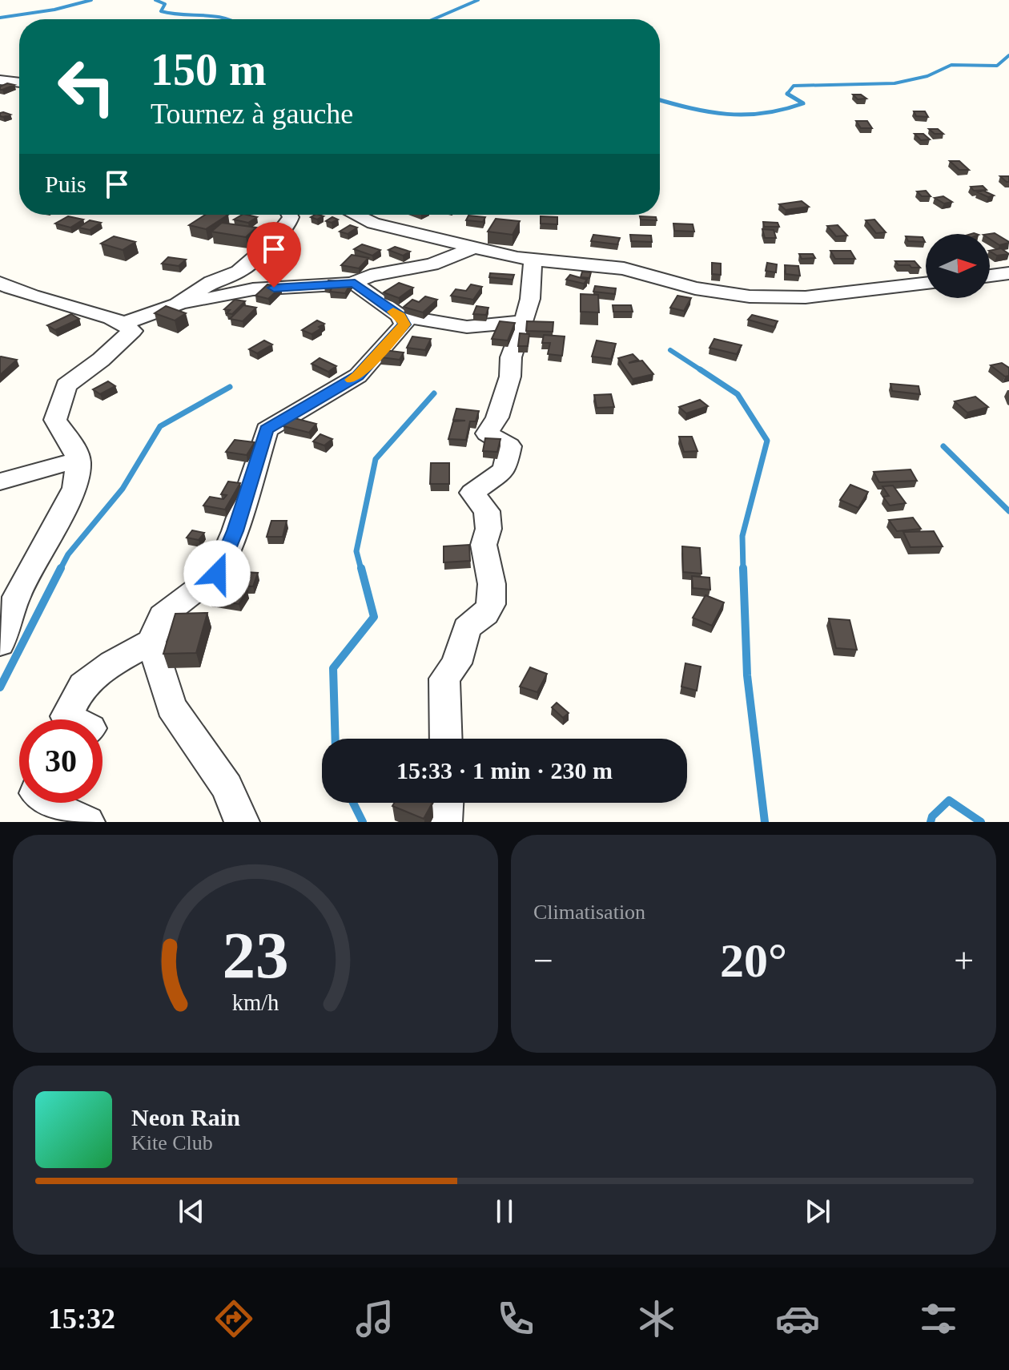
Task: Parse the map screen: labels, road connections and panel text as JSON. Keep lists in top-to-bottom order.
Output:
{
  "north": "right",
  "page": {
    "turn": ["150 m", "Tournez à gauche"],
    "then": "Puis",
    "limit": "30",
    "trip": "15:33 · 1 min · 230 m",
    "tile": "Climatisation",
    "heat": ["−", "20°", "+"],
    "song": ["Neon Rain", "Kite Club"],
    "tabs": "15:32",
    "gauge": ["23", "km/h"]
  }
}
